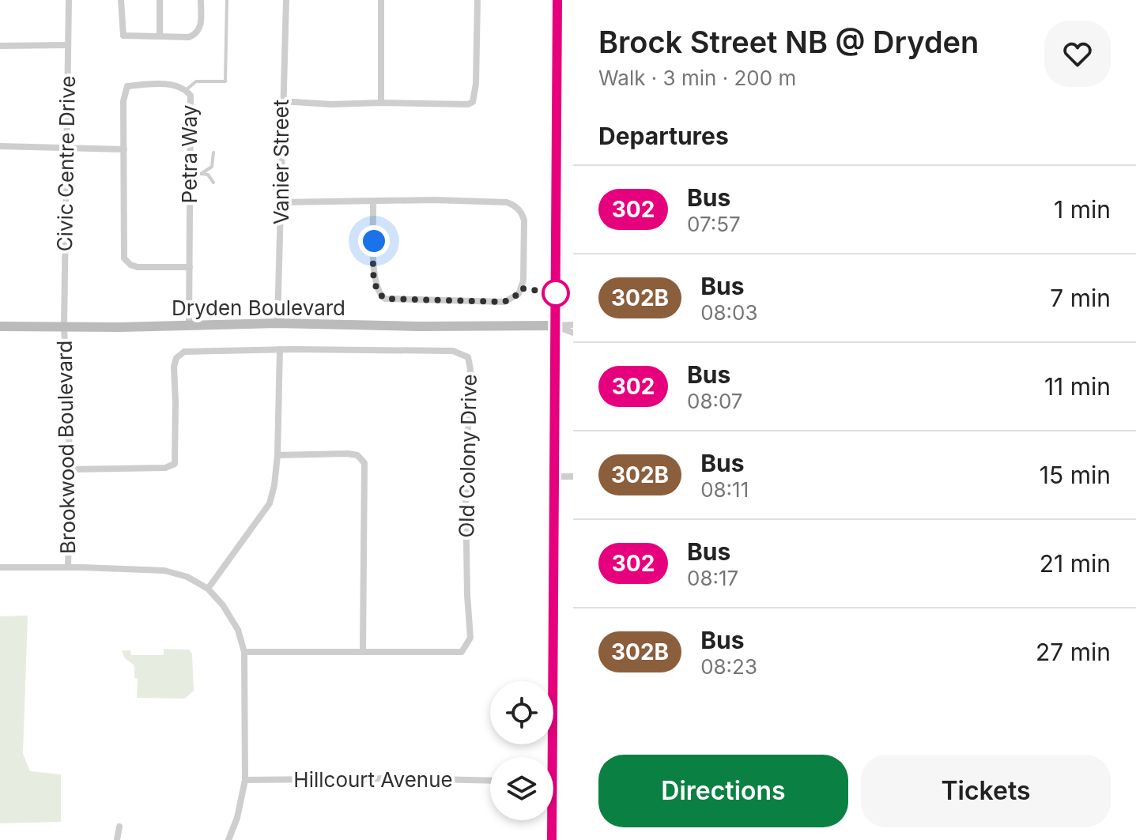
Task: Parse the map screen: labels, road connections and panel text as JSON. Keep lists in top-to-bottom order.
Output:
{
  "streets": {
    "street": [
      "Petra Way",
      "Vanier Street",
      "Civic Centre Drive",
      "Dryden Boulevard",
      "Brookwood Boulevard",
      "Old Colony Drive",
      "Hillcourt Avenue"
    ]
  },
  "crossings": [
    ["Petra Way", "Dryden Boulevard"],
    ["Vanier Street", "Dryden Boulevard"],
    ["Civic Centre Drive", "Dryden Boulevard"],
    ["Civic Centre Drive", "Brookwood Boulevard"],
    ["Dryden Boulevard", "Brookwood Boulevard"],
    ["Brookwood Boulevard", "Old Colony Drive"]
  ],
  "lines": ["bus line 302"],
  "page": {
    "heading": [
      ["Brock Street NB @ Dryden", "Walk · 3 min · 200 m"],
      "Departures"
    ],
    "list": [
      {
        "mark": "302",
        "name": "Bus",
        "note": "07:57",
        "value": "1 min"
      },
      {
        "mark": "302B",
        "name": "Bus",
        "note": "08:03",
        "value": "7 min"
      },
      {
        "mark": "302",
        "name": "Bus",
        "note": "08:07",
        "value": "11 min"
      },
      {
        "mark": "302B",
        "name": "Bus",
        "note": "08:11",
        "value": "15 min"
      },
      {
        "mark": "302",
        "name": "Bus",
        "note": "08:17",
        "value": "21 min"
      },
      {
        "mark": "302B",
        "name": "Bus",
        "note": "08:23",
        "value": "27 min"
      }
    ],
    "buttons": ["Directions", "Tickets"]
  }
}
